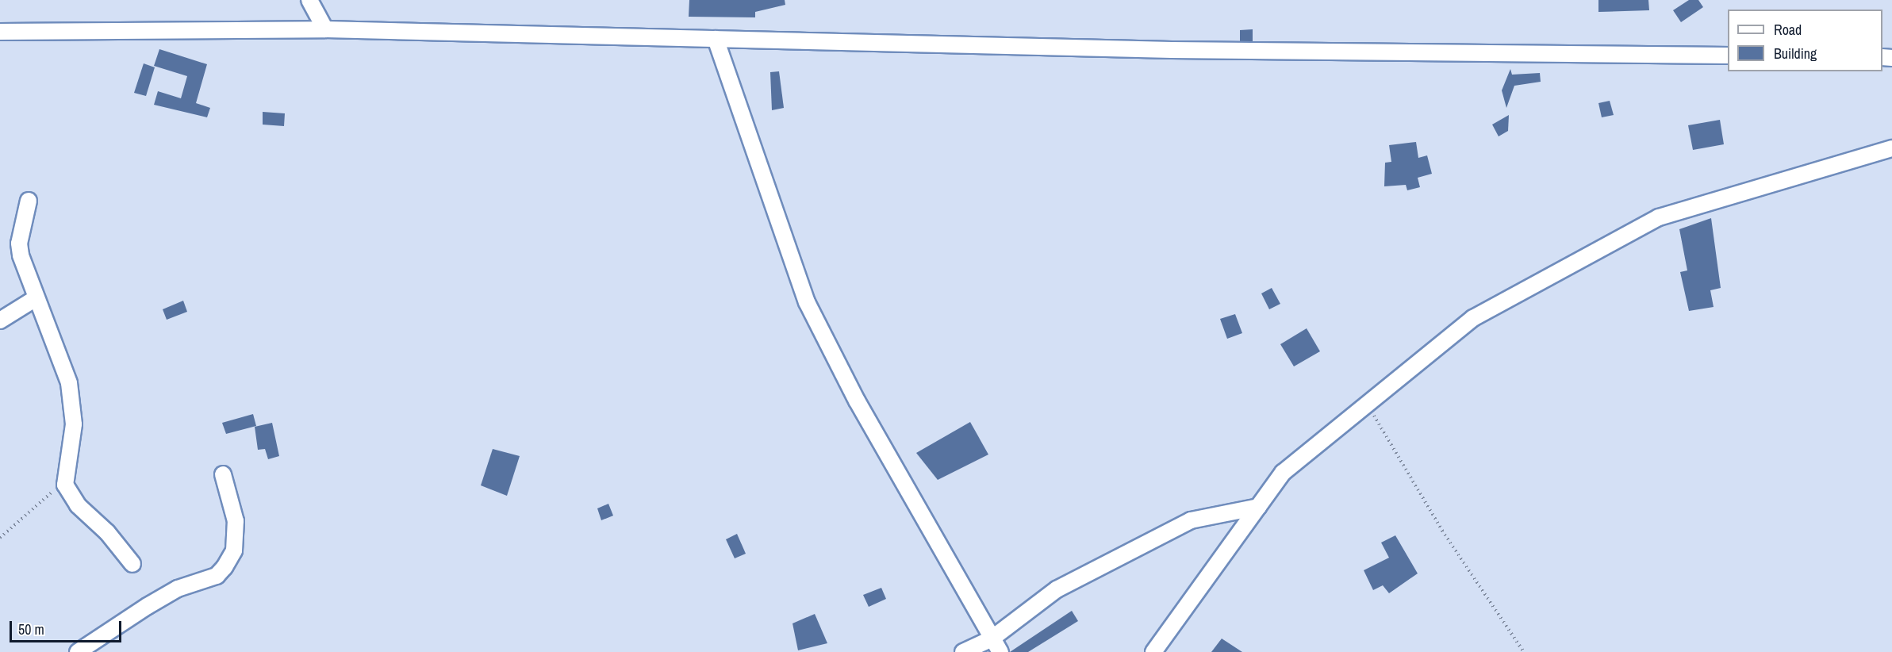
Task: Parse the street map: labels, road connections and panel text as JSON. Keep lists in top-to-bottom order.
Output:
{
  "legend": ["Road", "Building"],
  "scale_bar": "50 m"
}
